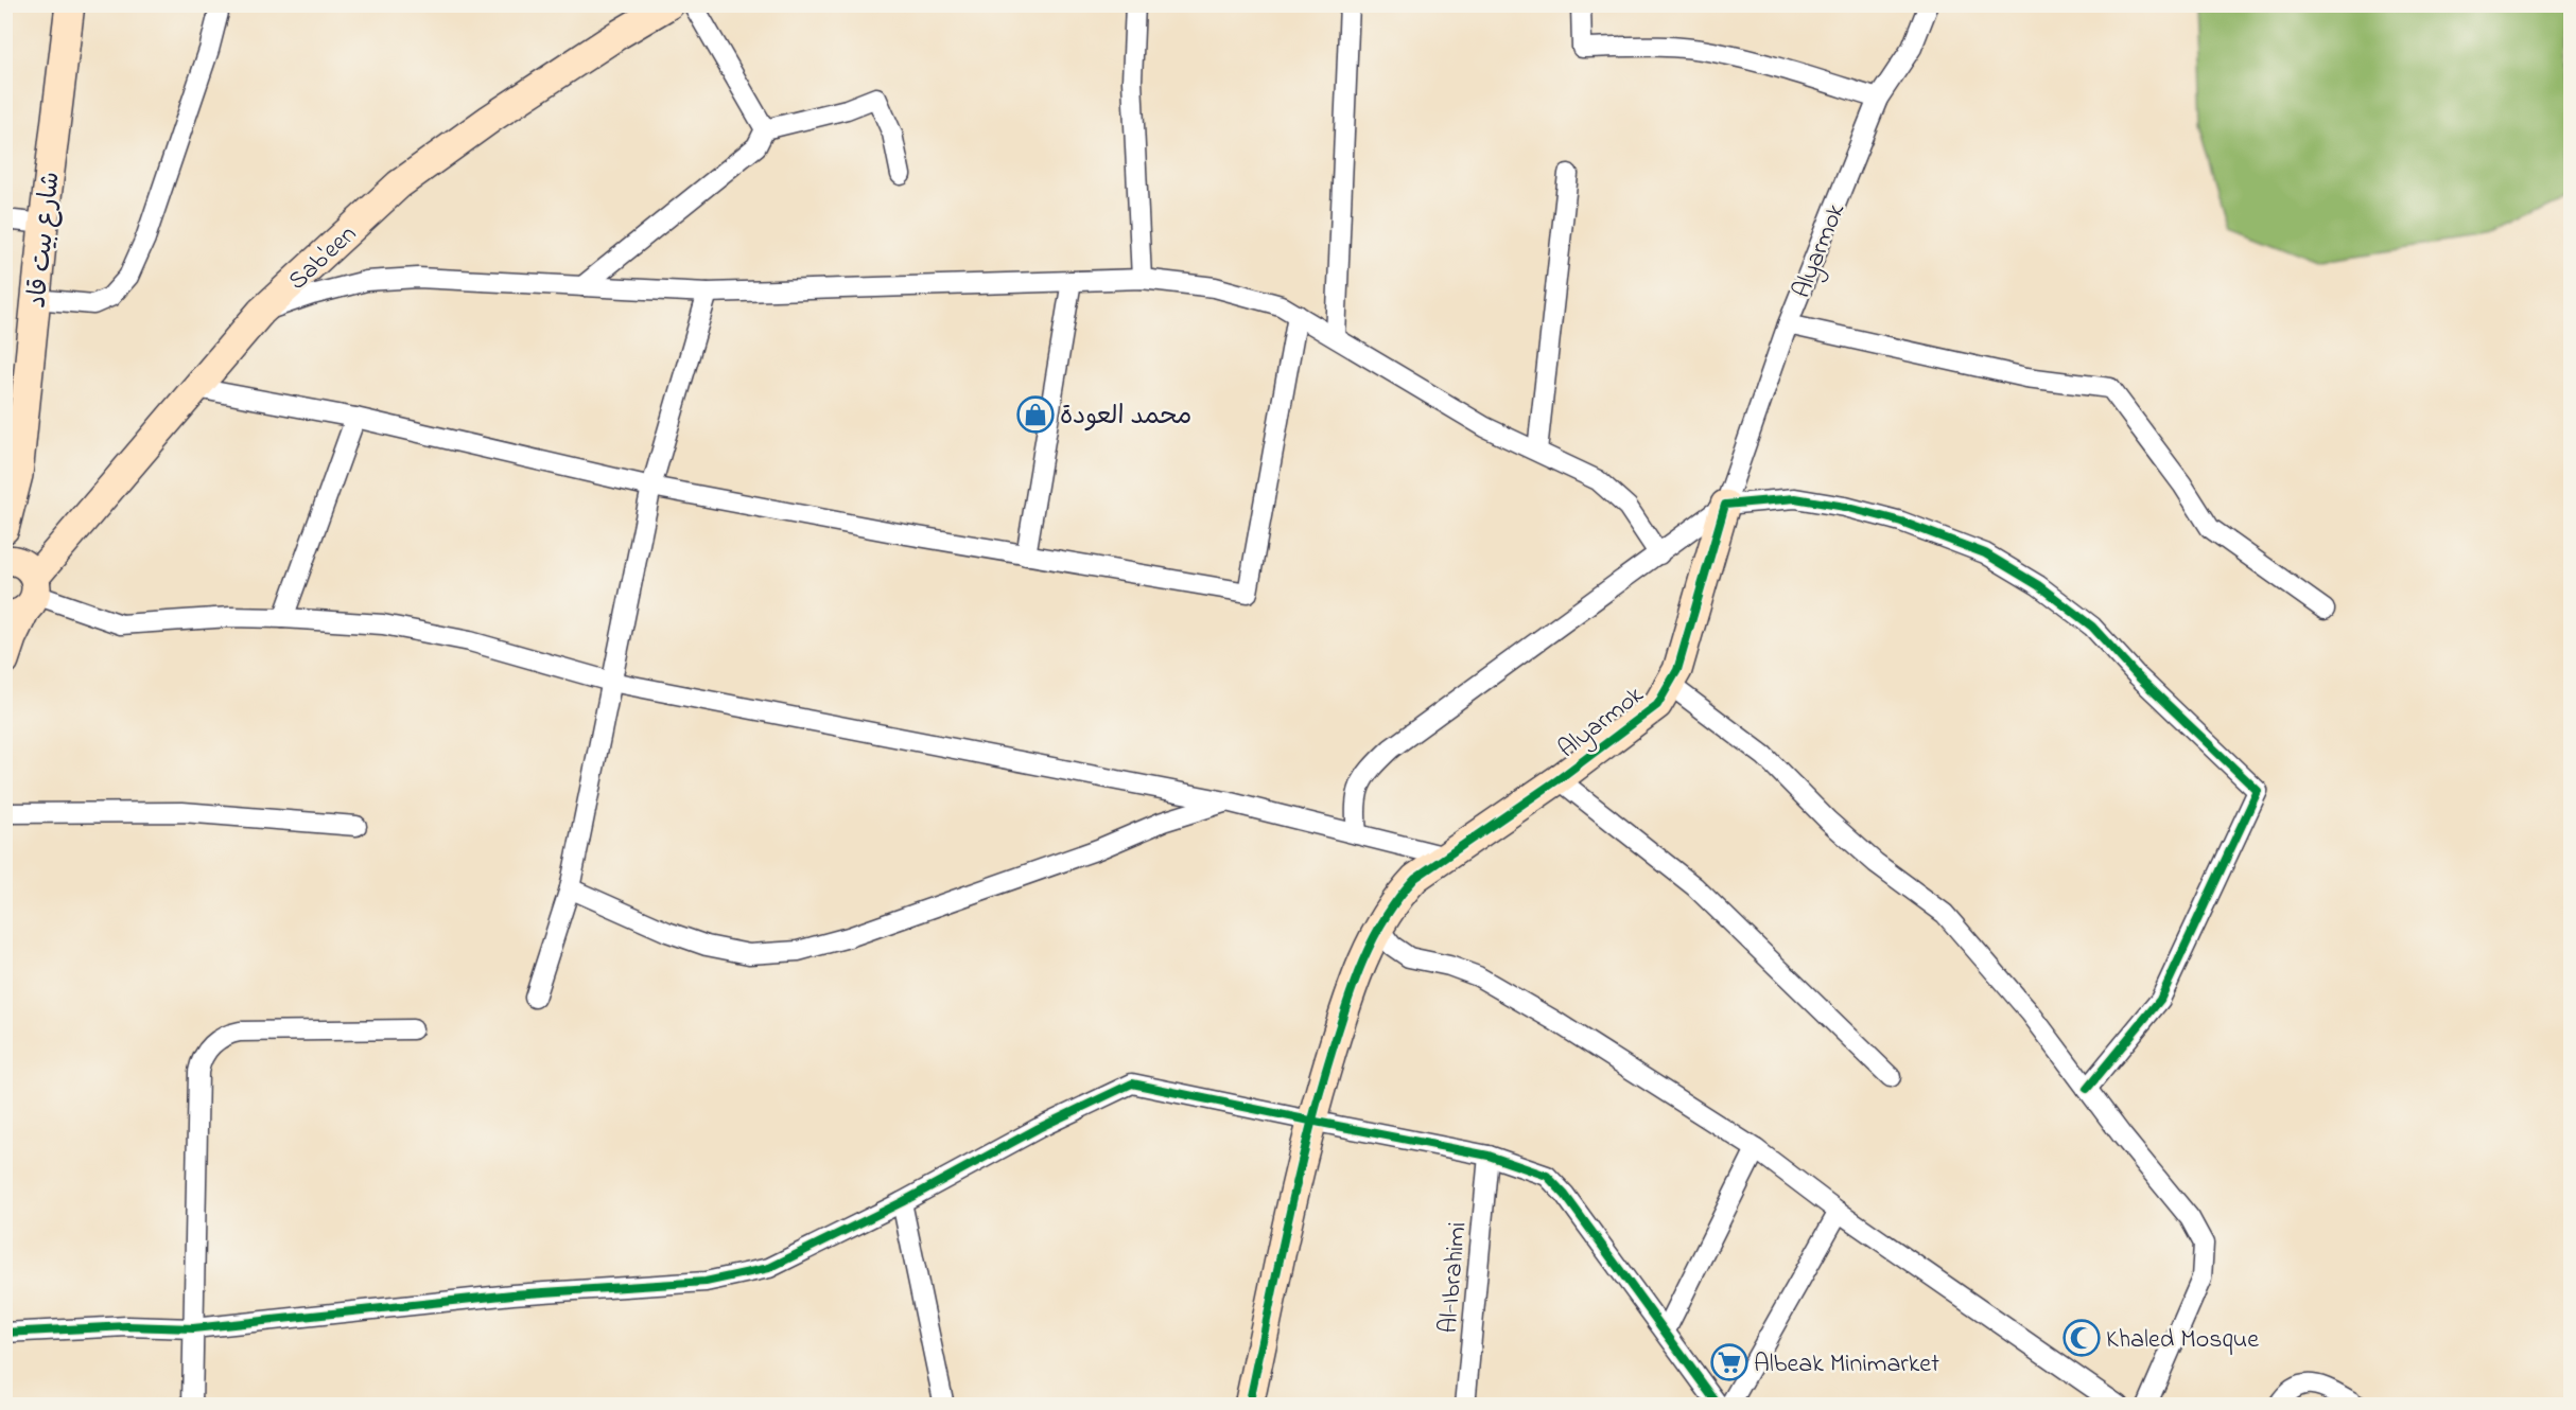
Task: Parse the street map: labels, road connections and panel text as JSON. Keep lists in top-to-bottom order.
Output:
{
  "streets": {
    "street": [
      "شارع بيت قاد",
      "Alyarmok",
      "Sab'een",
      "Al-Ibrahimi"
    ]
  },
  "places": {
    "shop": ["محمد العودة"],
    "mosque": ["Khaled Mosque"],
    "supermarket": ["Albeak Minimarket"]
  }
}
